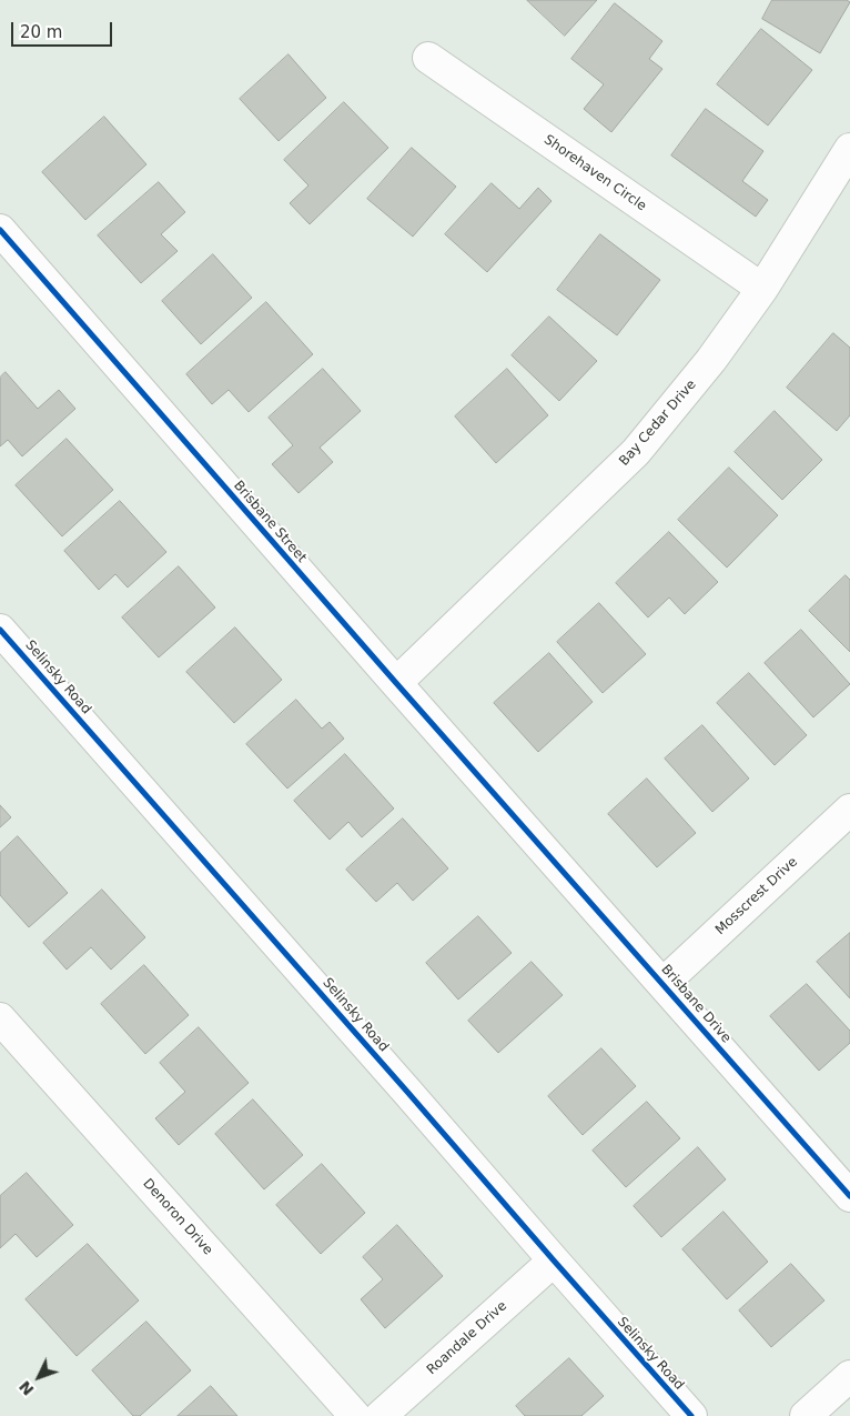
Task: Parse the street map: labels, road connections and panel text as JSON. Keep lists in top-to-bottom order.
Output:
{
  "streets": {
    "street": [
      "Shorehaven Circle",
      "Bay Cedar Drive",
      "Brisbane Street",
      "Selinsky Road",
      "Mosscrest Drive",
      "Brisbane Drive",
      "Denoron Drive",
      "Roandale Drive"
    ]
  },
  "crossings": [
    ["Shorehaven Circle", "Bay Cedar Drive"],
    ["Bay Cedar Drive", "Brisbane Street"],
    ["Brisbane Street", "Brisbane Drive"],
    ["Selinsky Road", "Roandale Drive"],
    ["Mosscrest Drive", "Brisbane Drive"]
  ],
  "scale_bar": "20 m",
  "north": "bottom left"
}
